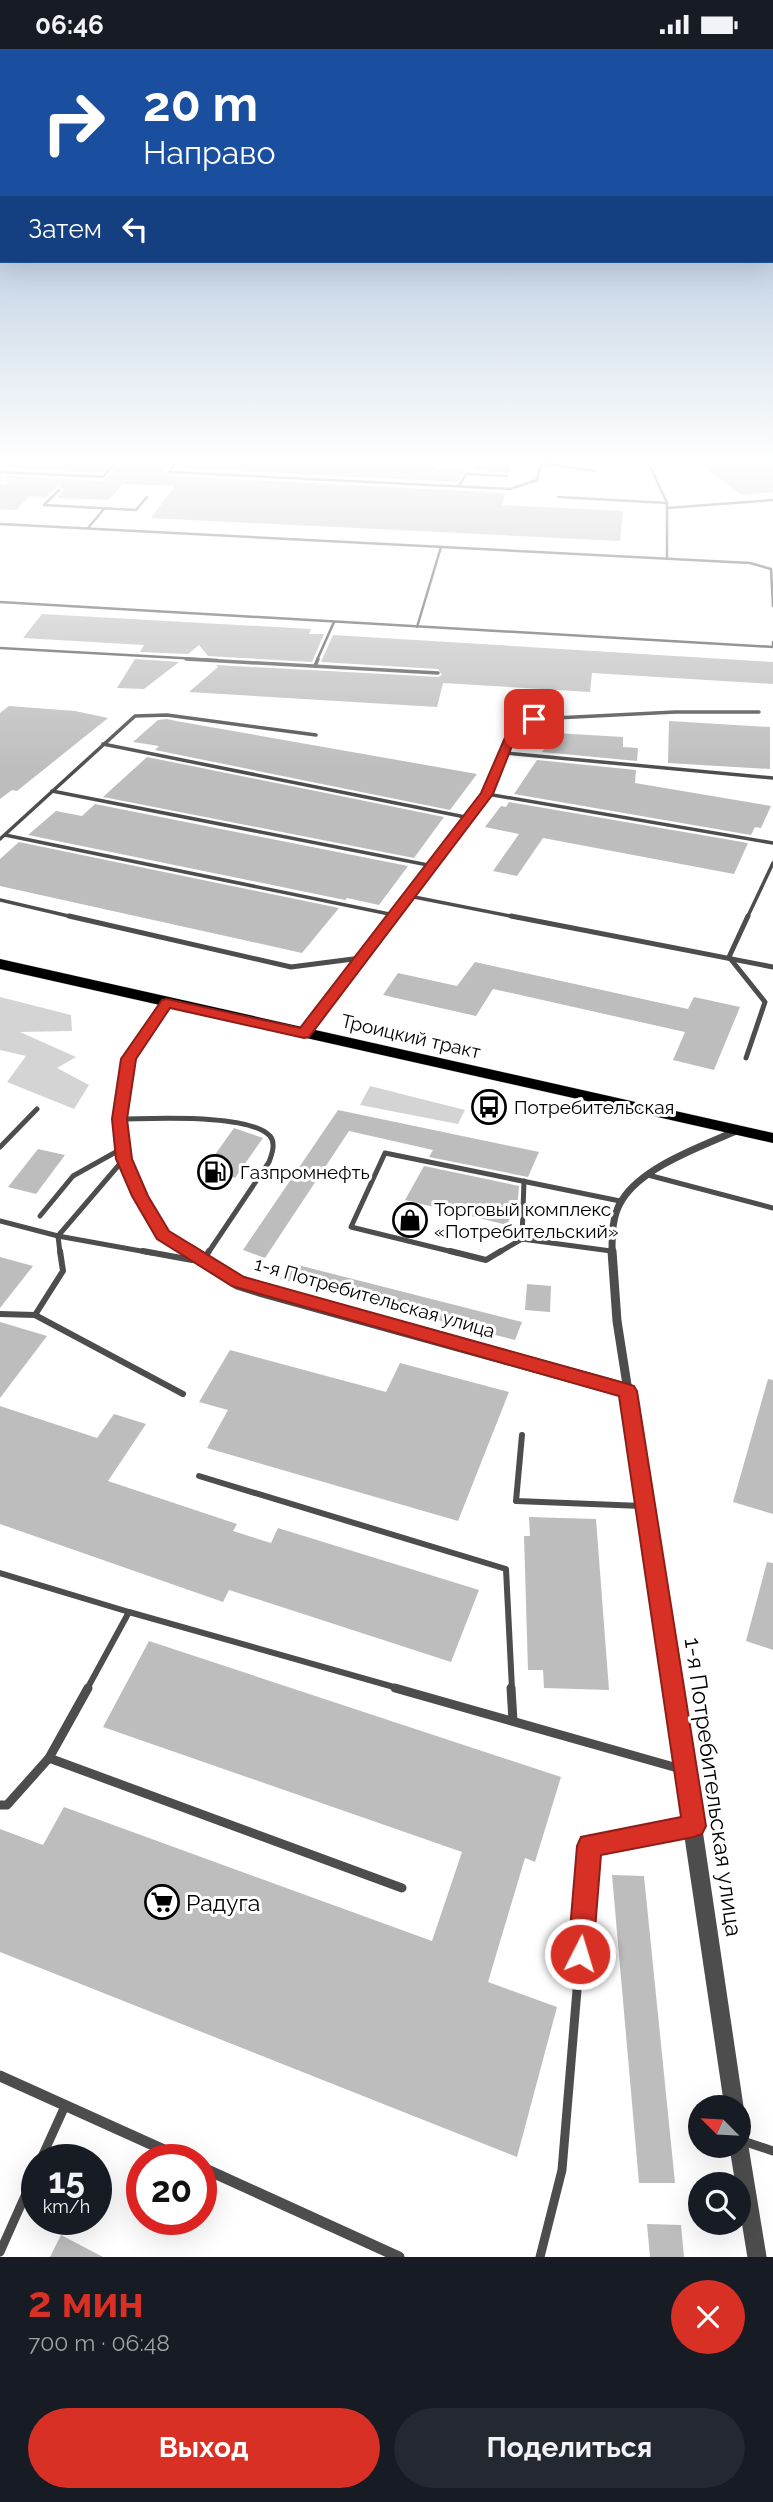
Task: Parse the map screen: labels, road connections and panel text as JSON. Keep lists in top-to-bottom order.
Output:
{
  "streets": {
    "main road": ["Троицкий тракт"],
    "street": ["1-я Потребительская улица"]
  },
  "crossings": [
    ["Троицкий тракт", "1-я Потребительская улица"]
  ],
  "places": {
    "bus stop": ["Потребительская"],
    "fuel station": ["Газпромнефть"],
    "shop": ["Торговый комплекс «Потребительский»"],
    "supermarket": ["Радуга"]
  },
  "north": "top left",
  "page": {
    "status": "06:46",
    "turn": ["20 m", "Направо"],
    "then": "Затем",
    "speed": "15 km/h",
    "limit": "20",
    "heading": ["2 мин", "700 m · 06:48"],
    "buttons": ["Выход", "Поделиться"]
  }
}
